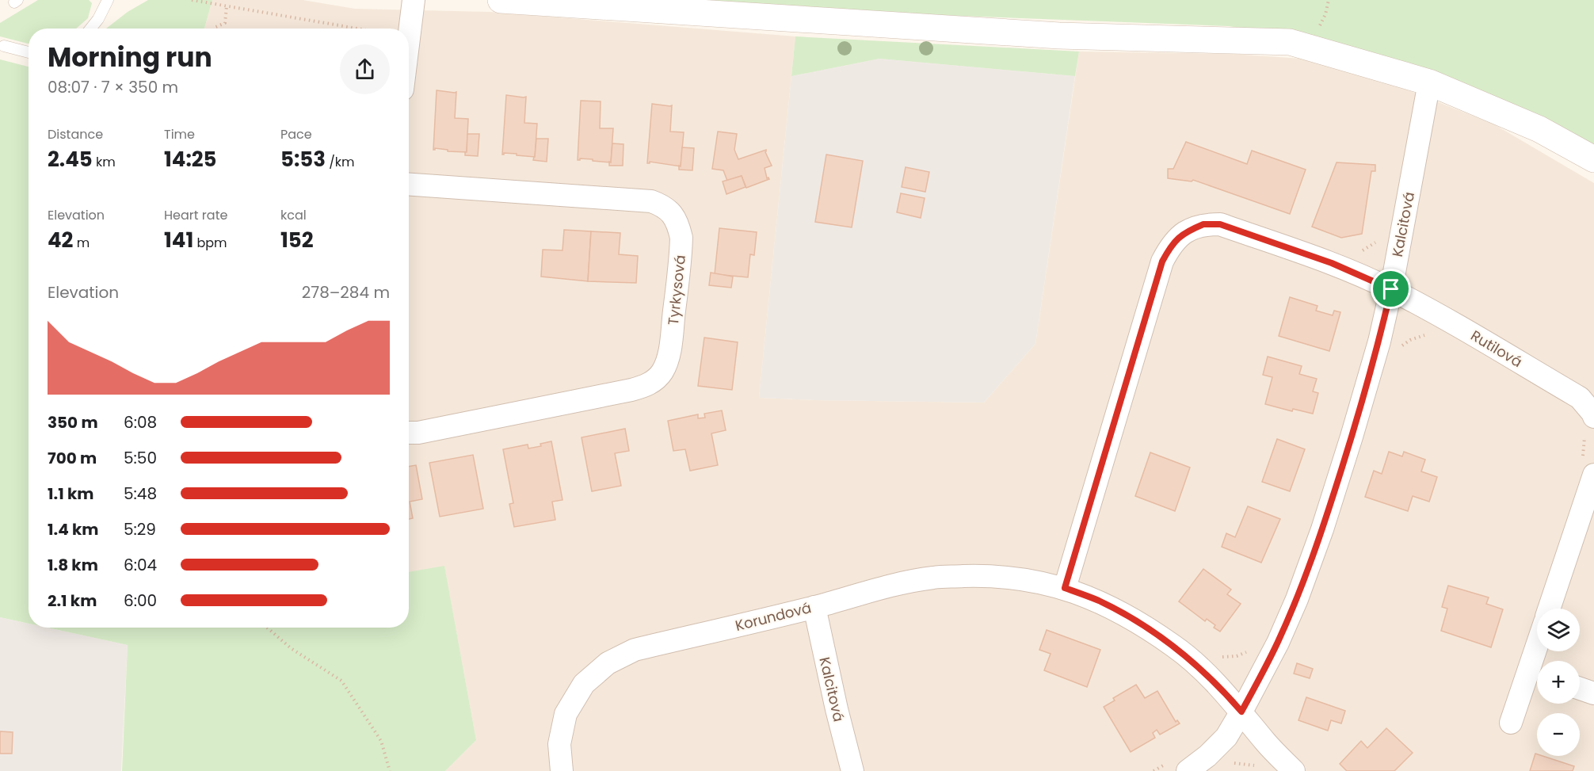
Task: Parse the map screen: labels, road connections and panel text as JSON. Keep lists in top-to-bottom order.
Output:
{
  "streets": {
    "street": [
      "Kalcitová",
      "Tyrkysová",
      "Rutilová",
      "Korundová"
    ]
  },
  "crossings": [
    ["Kalcitová", "Rutilová"],
    ["Kalcitová", "Korundová"]
  ],
  "page": {
    "heading": ["Morning run", "08:07 · 7 × 350 m"],
    "stats": [
      ["Distance", "2.45 km"],
      ["Time", "14:25"],
      ["Pace", "5:53 /km"],
      ["Elevation", "42 m"],
      ["Heart rate", "141 bpm"],
      ["kcal", "152"]
    ],
    "chart": ["Elevation", "278–284 m"],
    "list": [
      {
        "name": "350 m",
        "note": "6:08"
      },
      {
        "name": "700 m",
        "note": "5:50"
      },
      {
        "name": "1.1 km",
        "note": "5:48"
      },
      {
        "name": "1.4 km",
        "note": "5:29"
      },
      {
        "name": "1.8 km",
        "note": "6:04"
      },
      {
        "name": "2.1 km",
        "note": "6:00"
      }
    ],
    "map_buttons": ["+", "−"]
  }
}
